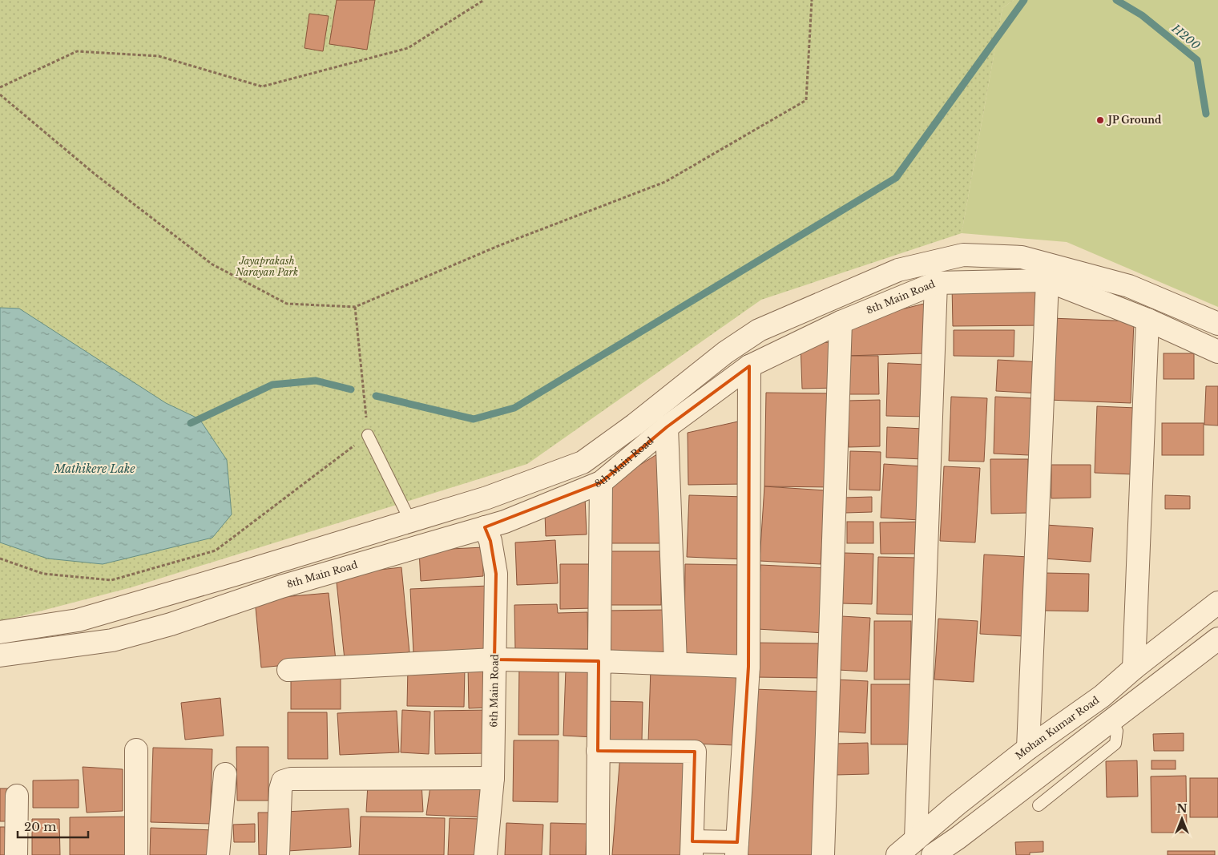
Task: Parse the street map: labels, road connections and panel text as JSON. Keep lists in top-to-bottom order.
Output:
{
  "streets": {
    "street": ["8th Main Road", "6th Main Road", "Mohan Kumar Road"]
  },
  "crossings": [
    ["8th Main Road", "6th Main Road"]
  ],
  "water": ["H200", "Mathikere Lake"],
  "parks": ["Jayaprakash Narayan Park"],
  "places": ["JP Ground"],
  "scale_bar": "20 m",
  "north": "top"
}
